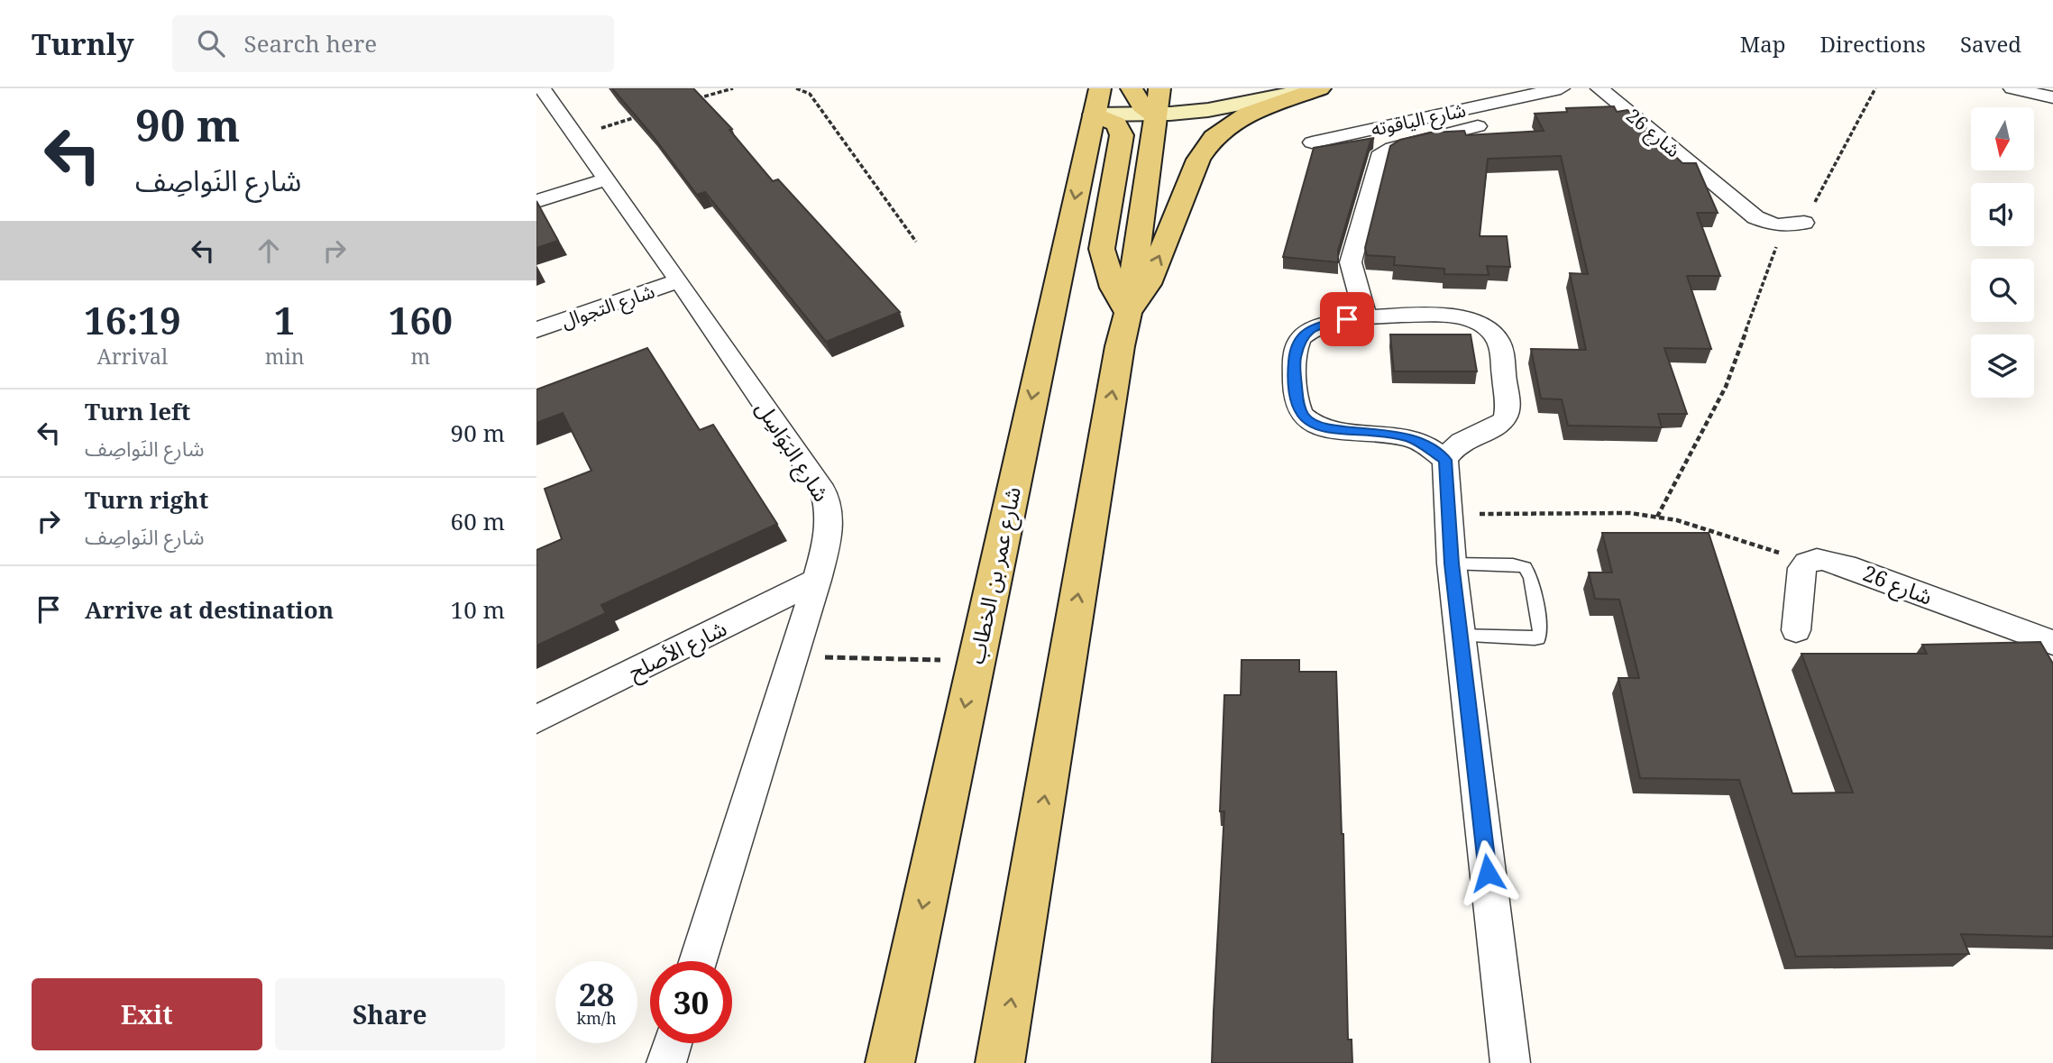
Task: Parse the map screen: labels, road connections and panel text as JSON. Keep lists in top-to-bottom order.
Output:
{
  "streets": {
    "main road": ["شارع عمر بن الخطاب"],
    "street": [
      "شارع الياقوته",
      "شارع 26",
      "شارع التجوال",
      "شارع البَوَاسِل",
      "شارع الأصلح"
    ]
  },
  "crossings": [
    ["شارع التجوال", "شارع البَوَاسِل"],
    ["شارع البَوَاسِل", "شارع الأصلح"]
  ],
  "north": "bottom",
  "page": {
    "header": "Turnly",
    "search": "Search here",
    "nav": ["Map", "Directions", "Saved"],
    "turn": ["90 m", "شارع النَواصِف"],
    "eta": [
      "16:19",
      "Arrival",
      "1",
      "min",
      "160",
      "m"
    ],
    "list": [
      {
        "name": "Turn left",
        "note": "شارع النَواصِف",
        "value": "90 m"
      },
      {
        "name": "Turn right",
        "note": "شارع النَواصِف",
        "value": "60 m"
      },
      {
        "name": "Arrive at destination",
        "value": "10 m"
      }
    ],
    "speed": "28 km/h",
    "limit": "30",
    "buttons": ["Exit", "Share"]
  }
}
